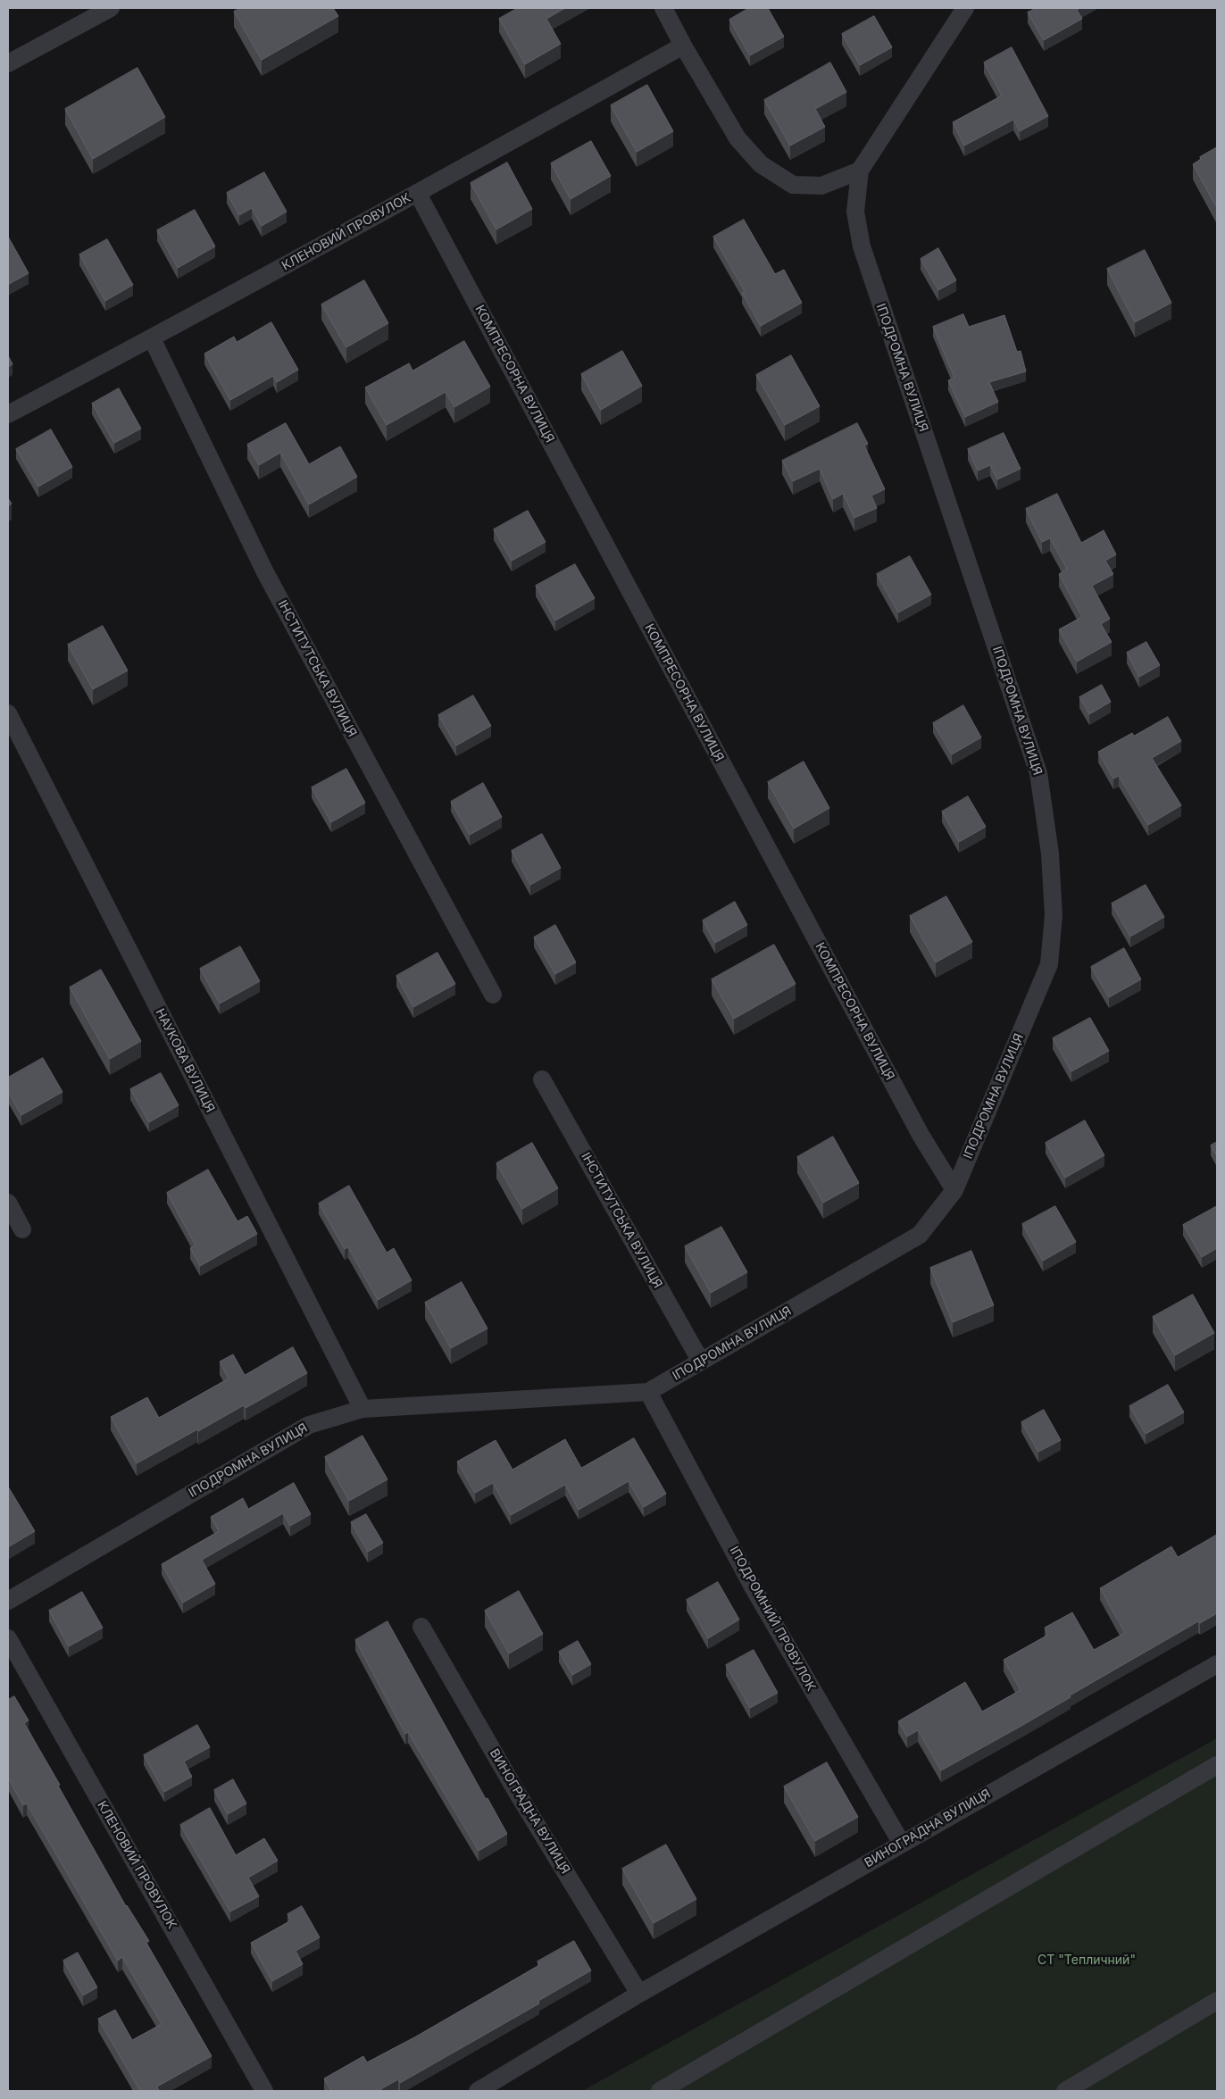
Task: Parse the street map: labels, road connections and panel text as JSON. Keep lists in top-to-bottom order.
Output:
{
  "streets": {
    "street": [
      "КЛЕНОВИЙ ПРОВУЛОК",
      "ІПОДРОМНА ВУЛИЦЯ",
      "КОМПРЕСОРНА ВУЛИЦЯ",
      "ІНСТИТУТСЬКА ВУЛИЦЯ",
      "НАУКОВА ВУЛИЦЯ",
      "ІПОДРОМНИЙ ПРОВУЛОК",
      "ВИНОГРАДНА ВУЛИЦЯ"
    ]
  },
  "crossings": [
    ["КЛЕНОВИЙ ПРОВУЛОК", "КОМПРЕСОРНА ВУЛИЦЯ"],
    ["КЛЕНОВИЙ ПРОВУЛОК", "ІНСТИТУТСЬКА ВУЛИЦЯ"],
    ["ІПОДРОМНА ВУЛИЦЯ", "КОМПРЕСОРНА ВУЛИЦЯ"],
    ["ІПОДРОМНА ВУЛИЦЯ", "ІНСТИТУТСЬКА ВУЛИЦЯ"],
    ["ІПОДРОМНА ВУЛИЦЯ", "НАУКОВА ВУЛИЦЯ"],
    ["ІПОДРОМНА ВУЛИЦЯ", "ІПОДРОМНИЙ ПРОВУЛОК"],
    ["ІПОДРОМНИЙ ПРОВУЛОК", "ВИНОГРАДНА ВУЛИЦЯ"]
  ],
  "parks": ["СТ \"Тепличний\""]
}
